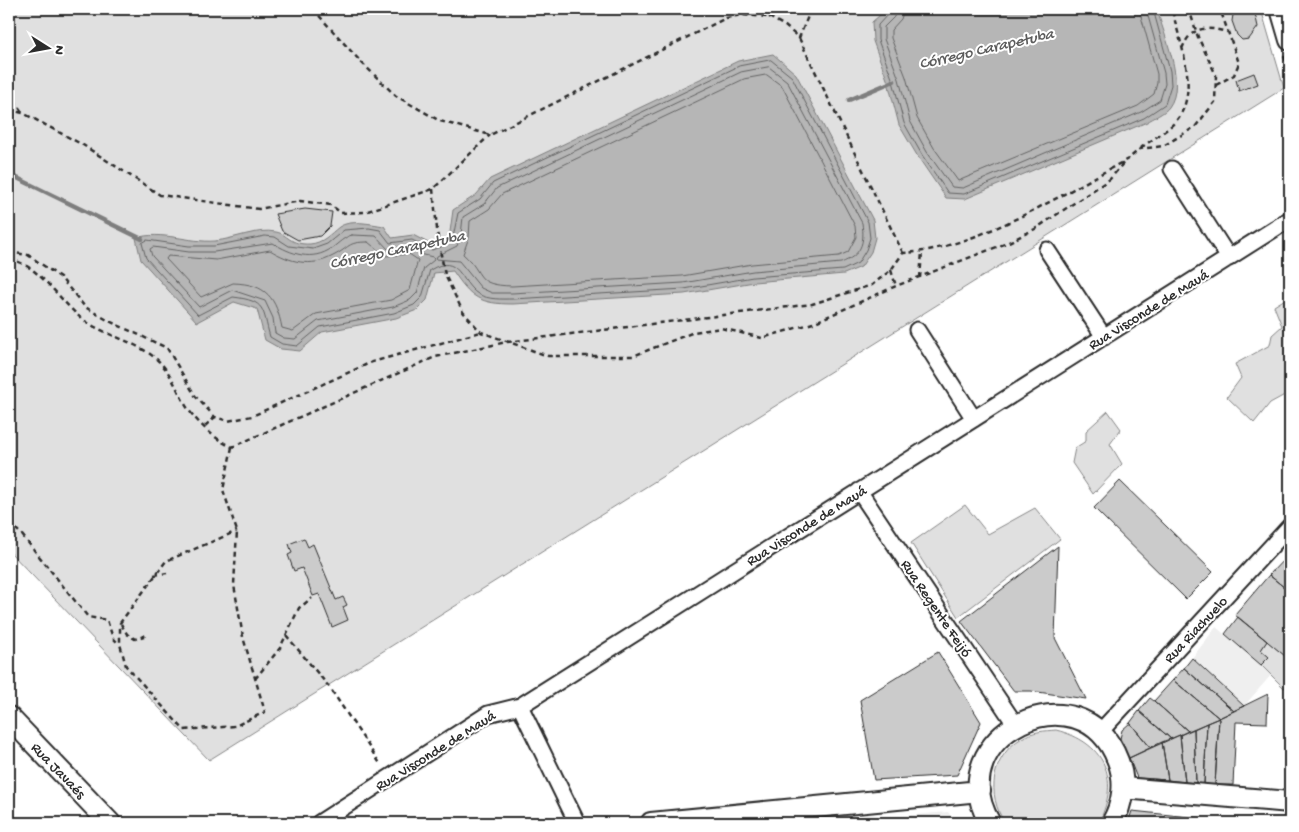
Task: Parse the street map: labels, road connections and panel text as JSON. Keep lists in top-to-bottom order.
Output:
{
  "streets": {
    "street": [
      "Rua Visconde de Mauá",
      "Rua Regente Feijó",
      "Rua Riachuelo",
      "Rua Javaés"
    ]
  },
  "crossings": [
    ["Rua Visconde de Mauá", "Rua Regente Feijó"]
  ],
  "water": ["Córrego Carapetuba"],
  "north": "right"
}
